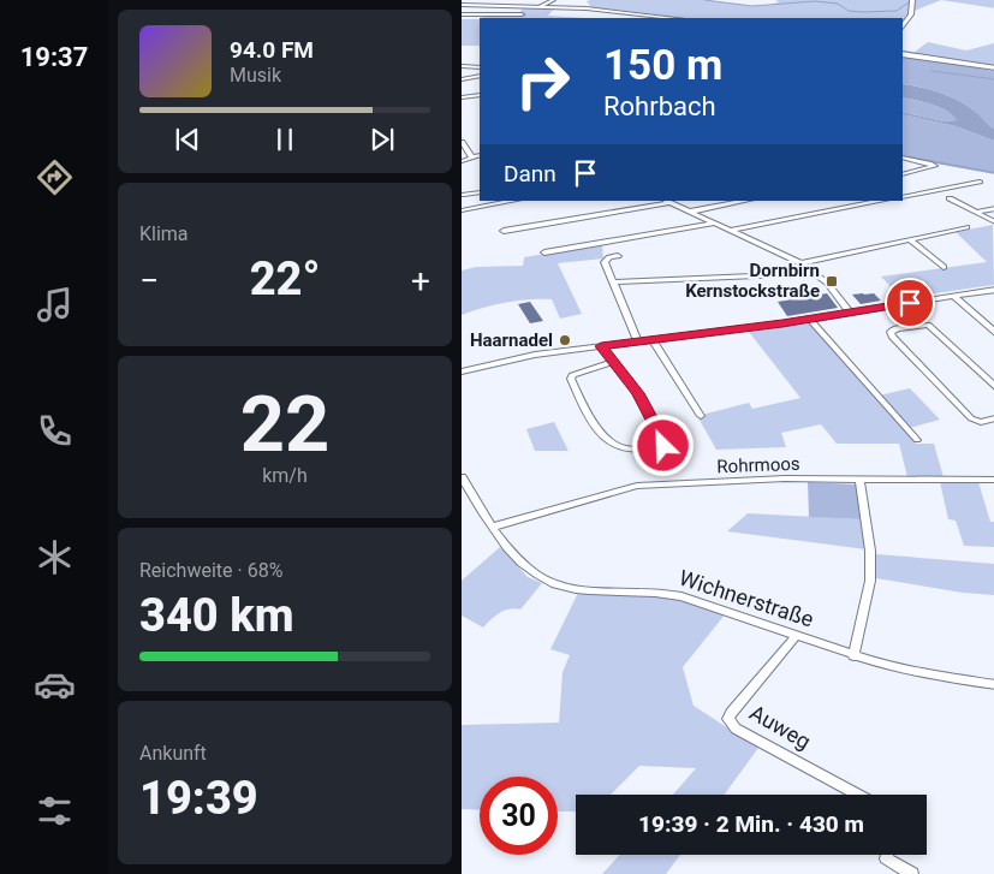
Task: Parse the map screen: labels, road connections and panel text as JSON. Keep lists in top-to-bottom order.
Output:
{
  "streets": {
    "street": ["Rohrmoos", "Wichnerstraße", "Auweg"]
  },
  "crossings": [
    ["Rohrmoos", "Wichnerstraße"],
    ["Wichnerstraße", "Auweg"]
  ],
  "places": {
    "transit": ["Dornbirn Kernstockstraße"],
    "other": ["Haarnadel"]
  },
  "page": {
    "tabs": "19:37",
    "turn": ["150 m", "Rohrbach"],
    "song": ["94.0 FM", "Musik"],
    "then": "Dann",
    "tile": [
      "Klima",
      ["22", "km/h"],
      ["Reichweite · 68%", "340 km"],
      ["Ankunft", "19:39"]
    ],
    "heat": ["−", "22°", "+"],
    "limit": "30",
    "trip": "19:39 · 2 Min. · 430 m"
  }
}
